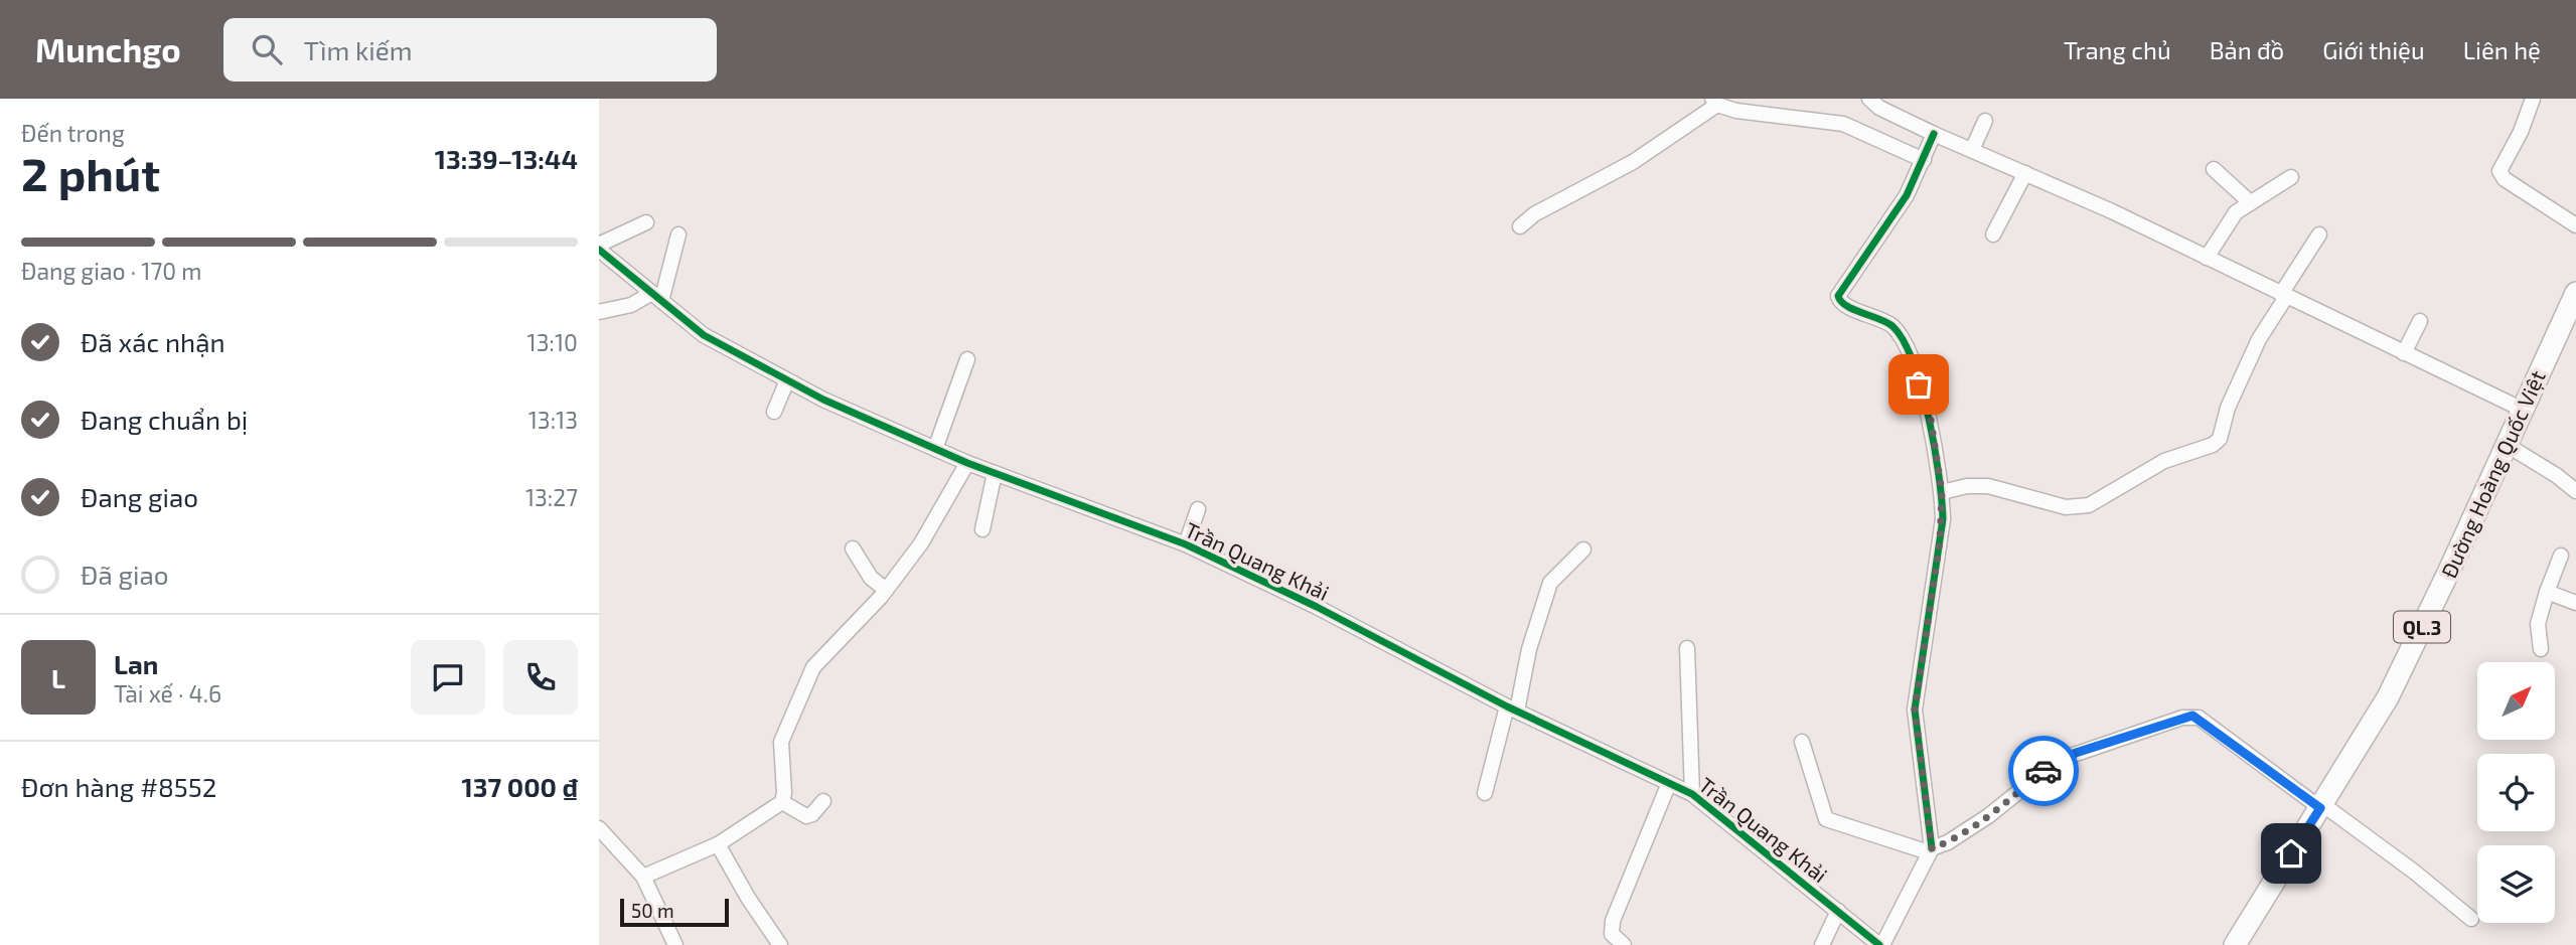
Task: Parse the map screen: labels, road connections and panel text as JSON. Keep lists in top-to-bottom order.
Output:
{
  "streets": {
    "highway": ["Đường Hoàng Quốc Việt", "QL.3"],
    "street": ["Trần Quang Khải"]
  },
  "scale_bar": "50 m",
  "north": "top right",
  "page": {
    "header": "Munchgo",
    "search": "Tìm kiếm",
    "nav": [
      "Trang chủ",
      "Bản đồ",
      "Giới thiệu",
      "Liên hệ"
    ],
    "heading": ["2 phút", "Đến trong", "13:39–13:44"],
    "panel": [
      "Lan",
      "Tài xế · 4.6",
      "Đơn hàng #8552",
      "137 000 ₫"
    ],
    "bar": "Đang giao · 170 m",
    "list": [
      ["Đã xác nhận", "13:10"],
      ["Đang chuẩn bị", "13:13"],
      ["Đang giao", "13:27"],
      "Đã giao"
    ],
    "round": "L",
    "scale": "50 m"
  }
}
